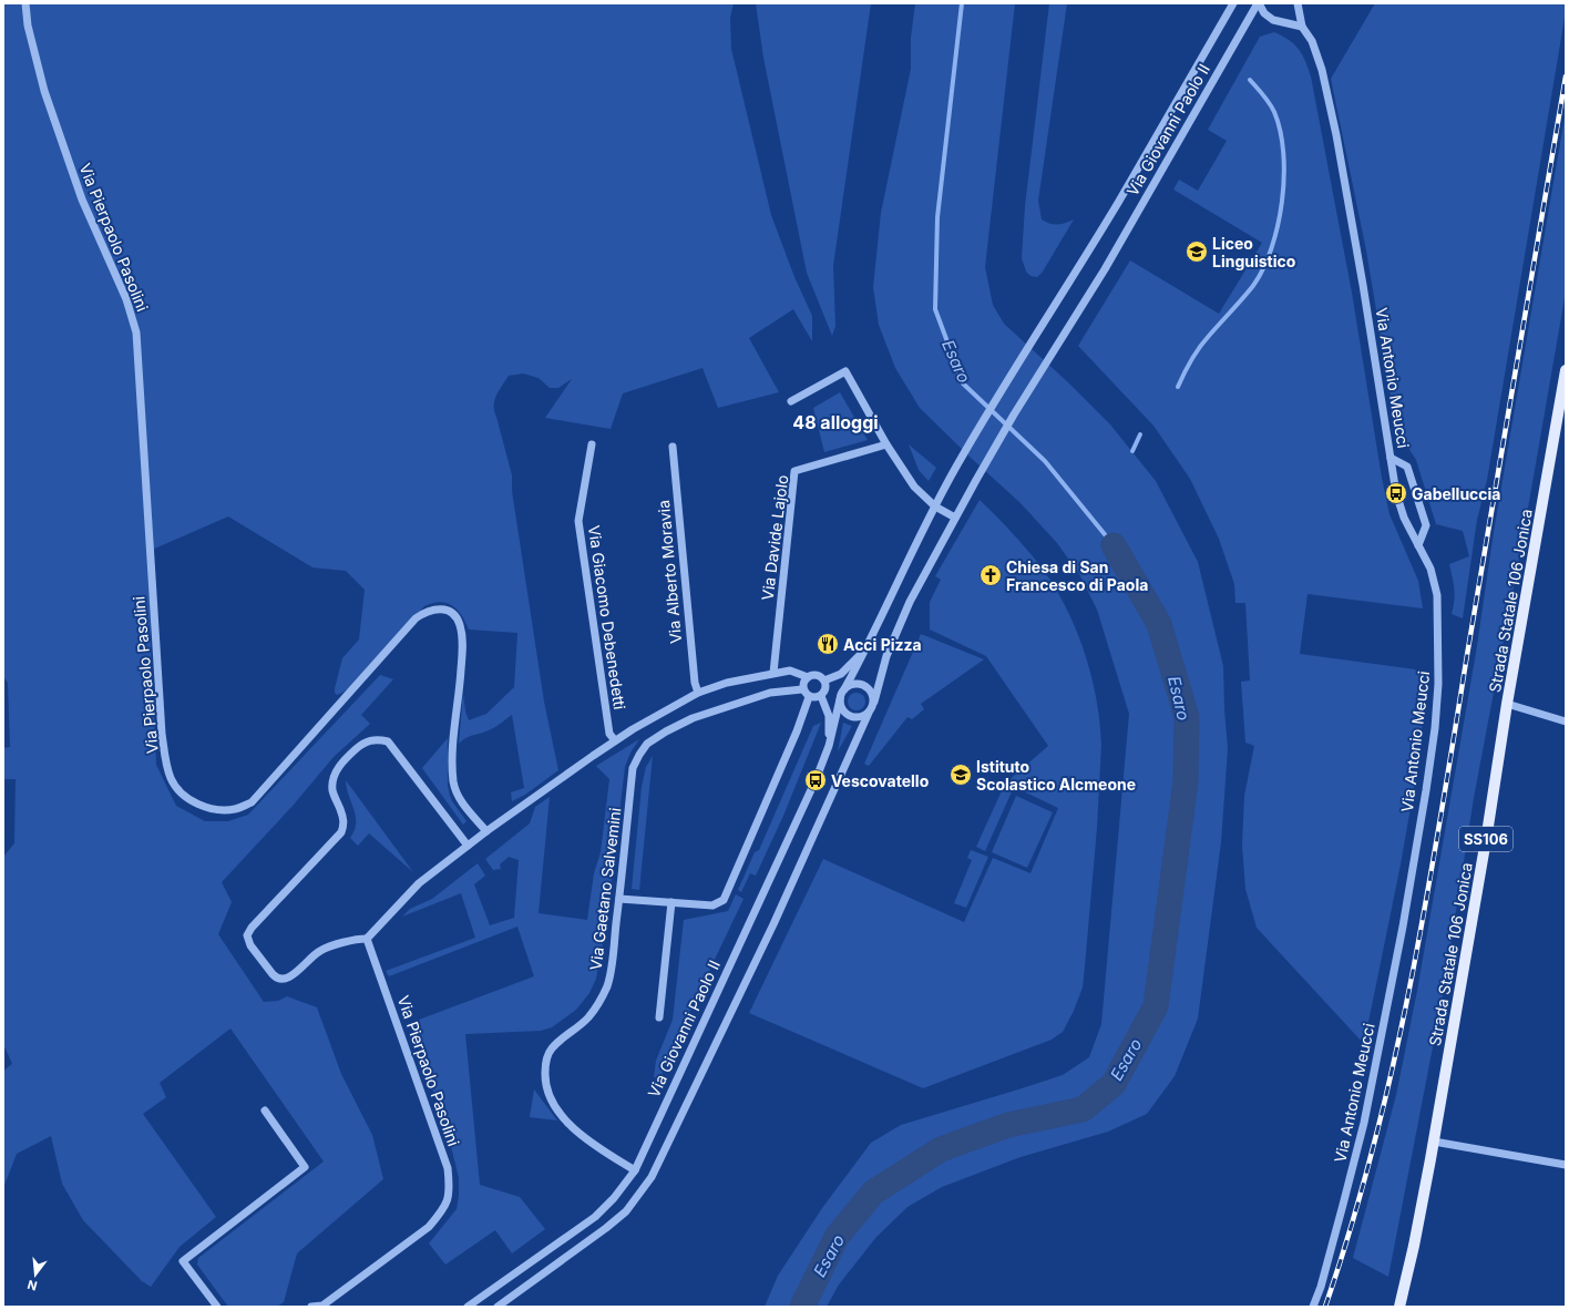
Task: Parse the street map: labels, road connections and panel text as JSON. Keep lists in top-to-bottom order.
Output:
{
  "streets": {
    "main road": ["Strada Statale 106 Jonica", "SS106"],
    "street": [
      "Via Giovanni Paolo II",
      "Via Pierpaolo Pasolini",
      "Via Antonio Meucci",
      "Via Davide Lajolo",
      "Via Alberto Moravia",
      "Via Giacomo Debenedetti",
      "Via Gaetano Salvemini"
    ]
  },
  "crossings": [
    ["Via Giovanni Paolo II", "Via Gaetano Salvemini"]
  ],
  "districts": ["48 alloggi"],
  "water": ["Esaro"],
  "places": {
    "school or university": ["Liceo Linguistico", "Istituto Scolastico Alcmeone"],
    "bus stop": ["Gabelluccia", "Vescovatello"],
    "church": ["Chiesa di San Francesco di Paola"],
    "restaurant": ["Acci Pizza"]
  },
  "north": "bottom"
}
